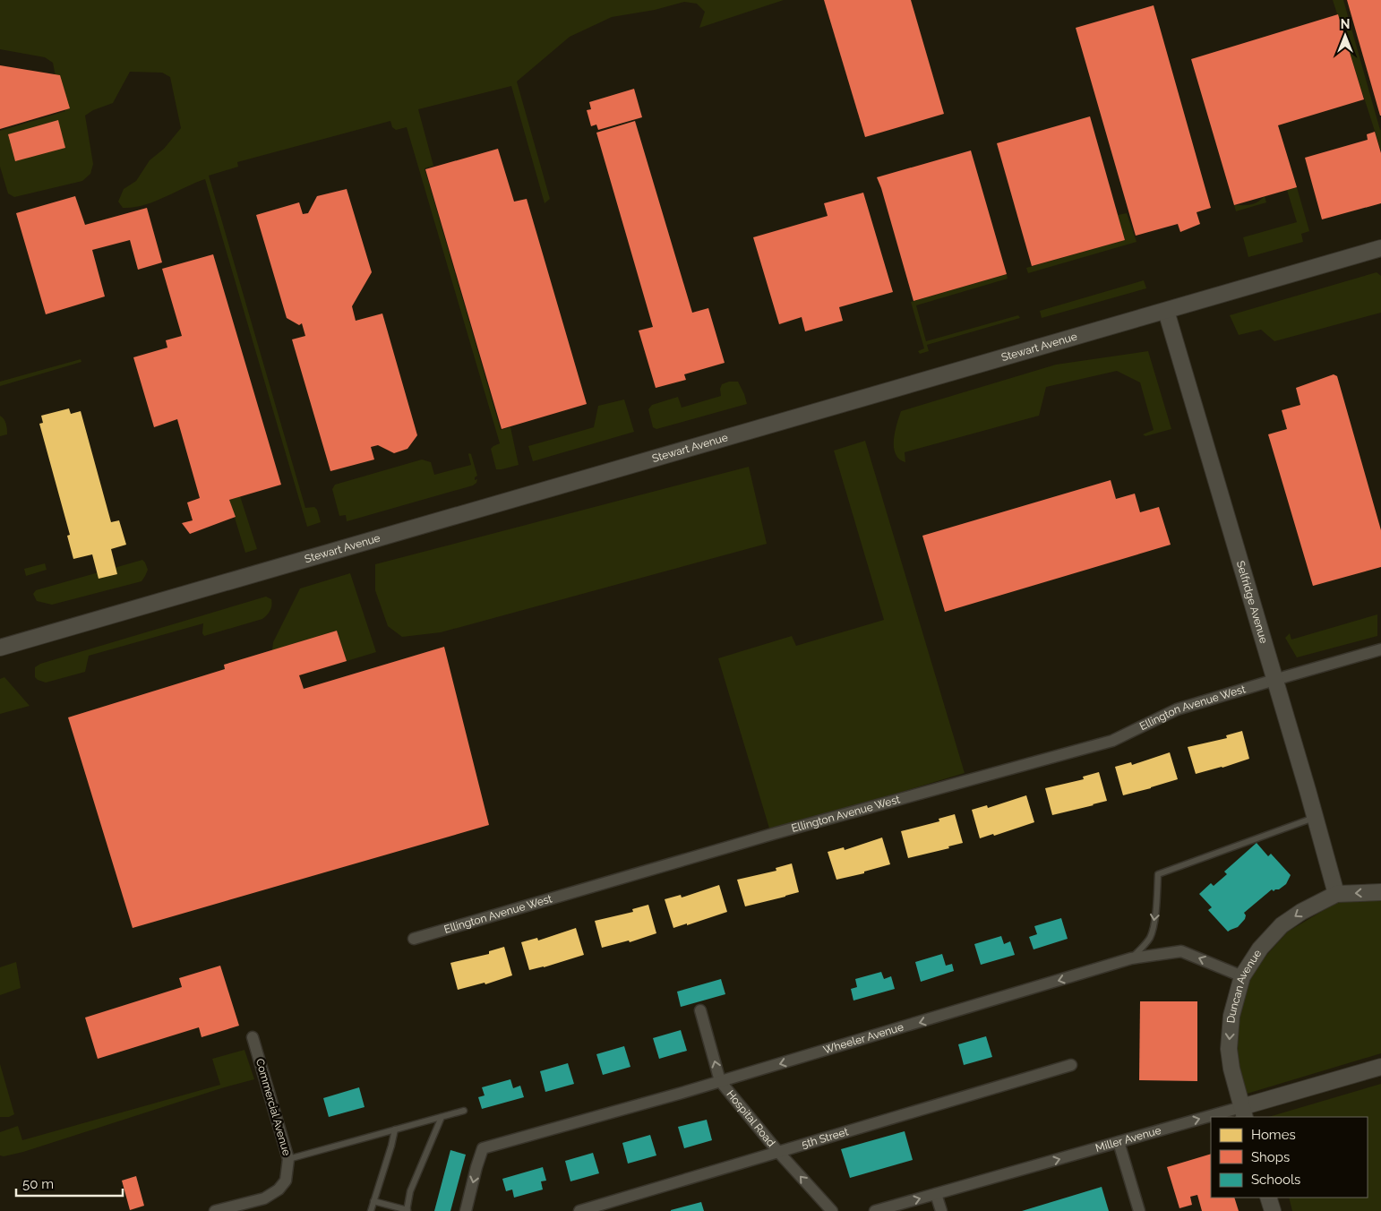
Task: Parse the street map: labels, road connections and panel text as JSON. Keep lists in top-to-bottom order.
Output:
{
  "streets": {
    "main road": [
      "Stewart Avenue",
      "Selfridge Avenue",
      "Duncan Avenue",
      "Miller Avenue"
    ],
    "street": [
      "Ellington Avenue West",
      "Wheeler Avenue",
      "Commercial Avenue",
      "Hospital Road",
      "5th Street"
    ]
  },
  "crossings": [
    ["Stewart Avenue", "Selfridge Avenue"],
    ["Selfridge Avenue", "Ellington Avenue West"],
    ["Selfridge Avenue", "Duncan Avenue"],
    ["Duncan Avenue", "Wheeler Avenue"],
    ["Duncan Avenue", "Miller Avenue"],
    ["Wheeler Avenue", "Hospital Road"],
    ["Hospital Road", "5th Street"]
  ],
  "one_way": [
    "Duncan Avenue",
    "Wheeler Avenue",
    "Hospital Road",
    "Miller Avenue"
  ],
  "legend": ["Homes", "Shops", "Schools"],
  "scale_bar": "50 m",
  "north": "top"
}
